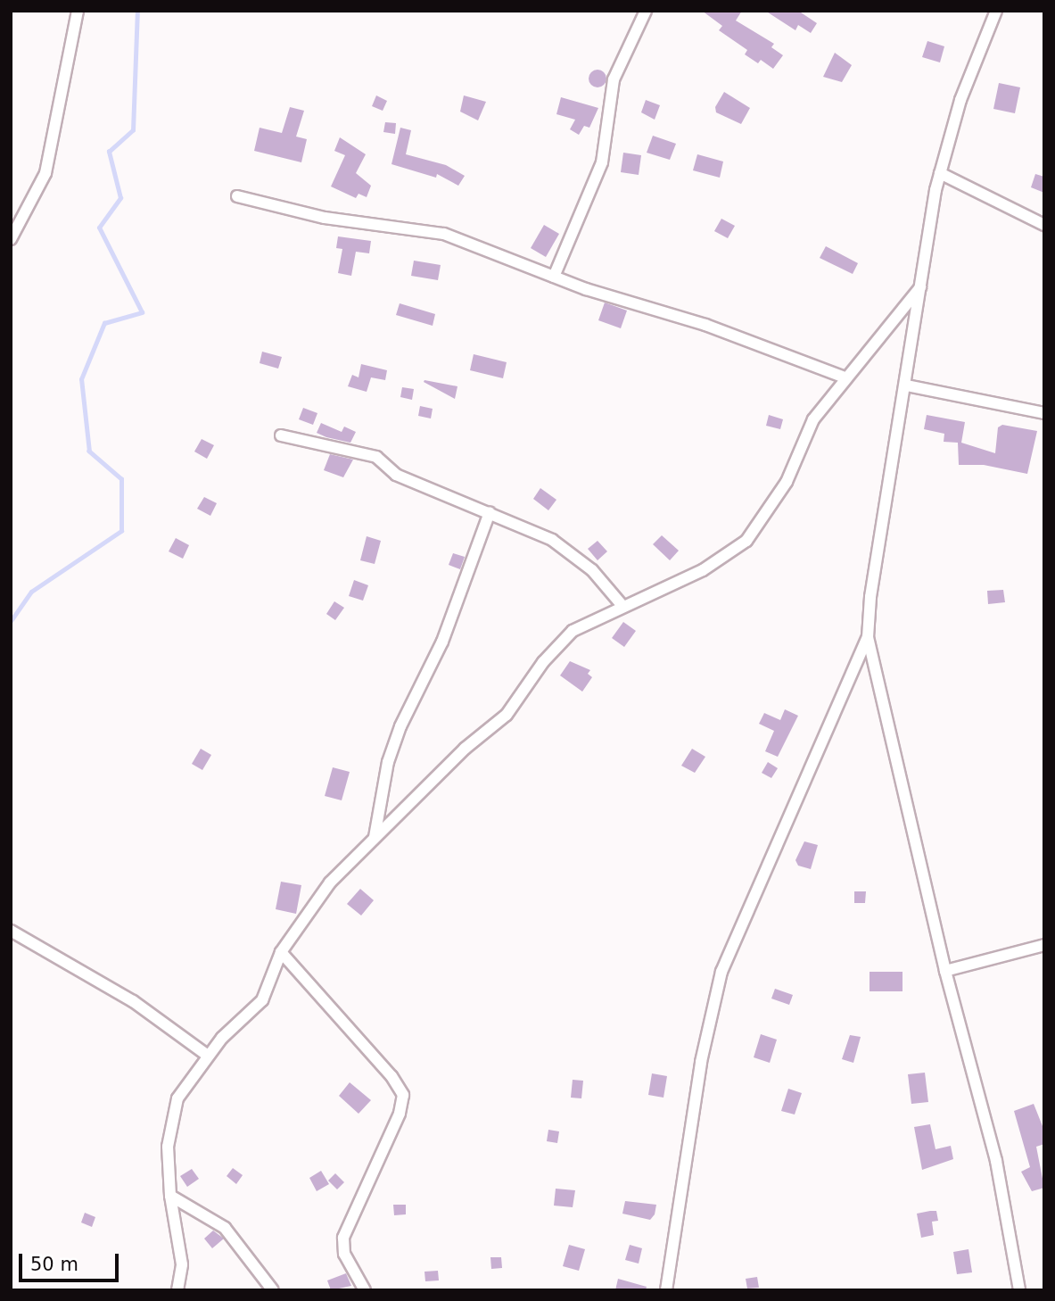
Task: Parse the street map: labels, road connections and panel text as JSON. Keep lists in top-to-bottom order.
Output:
{
  "scale_bar": "50 m"
}
